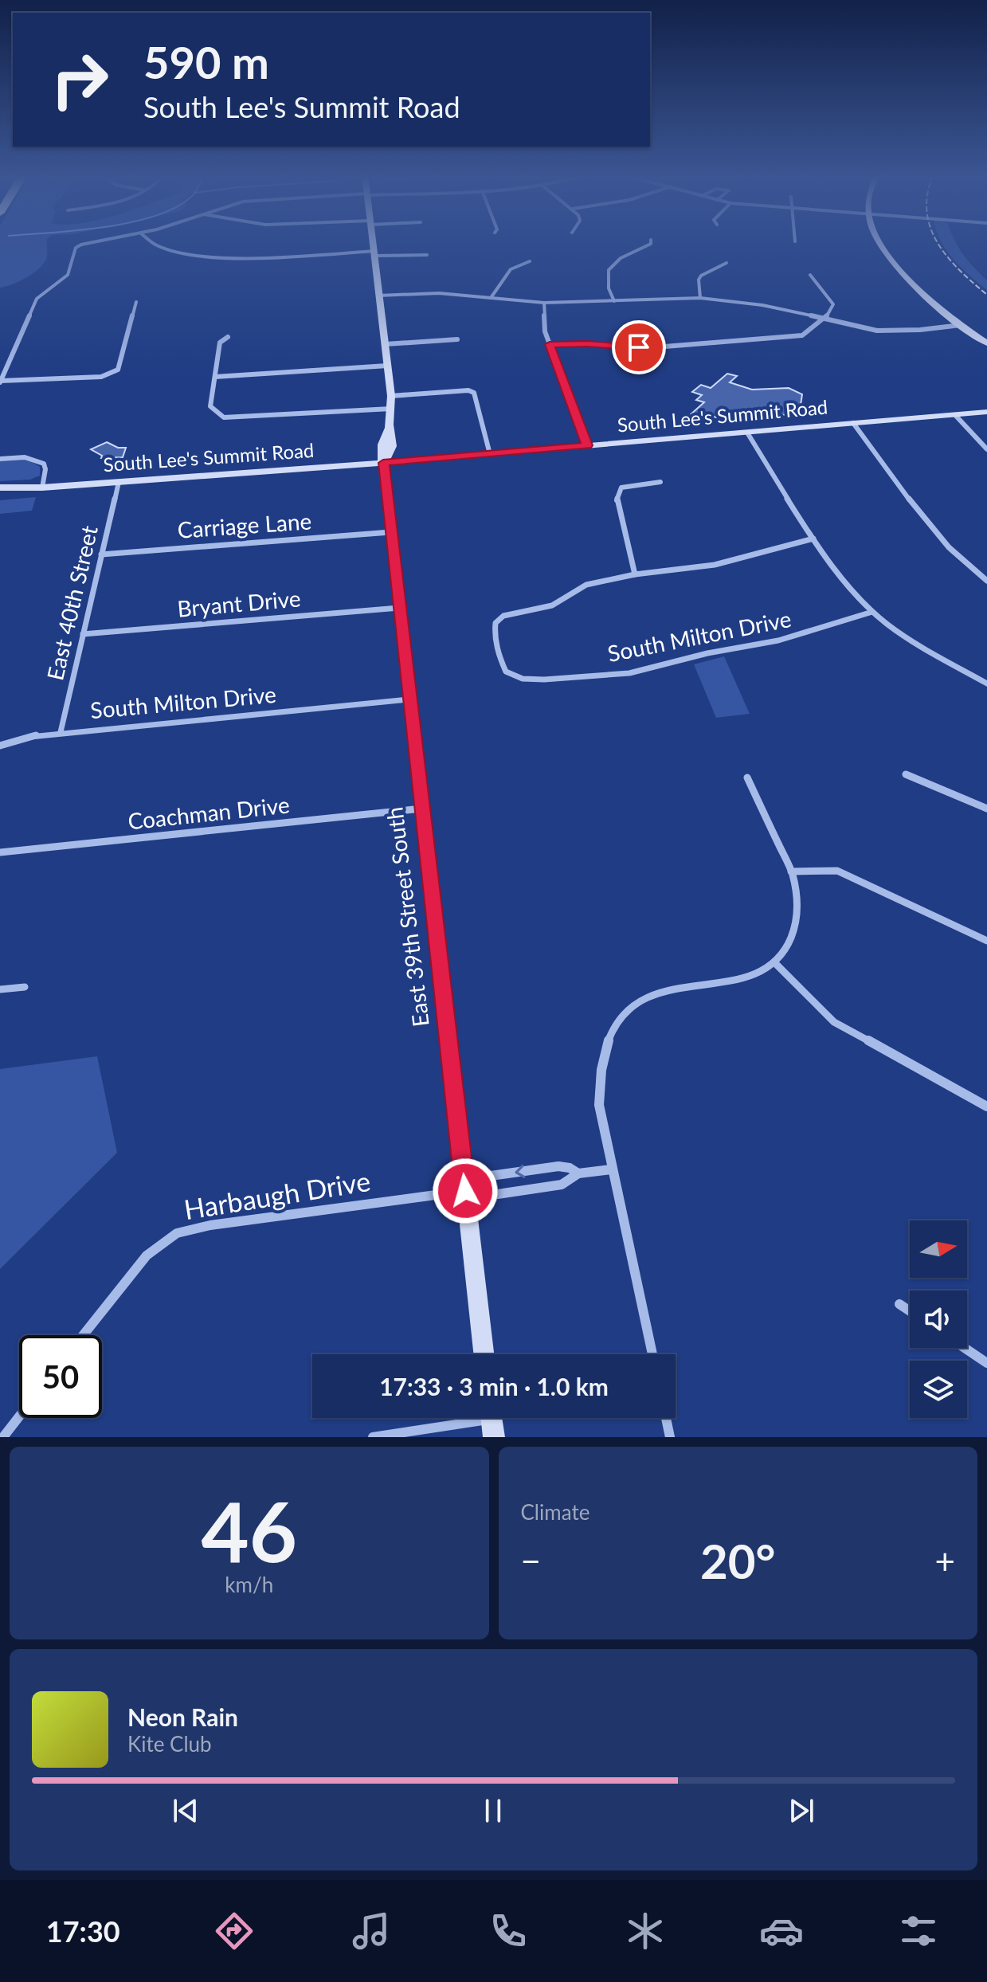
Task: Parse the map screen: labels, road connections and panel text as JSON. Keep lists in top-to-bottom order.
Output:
{
  "streets": {
    "main road": ["South Lee's Summit Road", "East 39th Street South"],
    "street": [
      "Carriage Lane",
      "East 40th Street",
      "Bryant Drive",
      "South Milton Drive",
      "Coachman Drive",
      "Harbaugh Drive"
    ]
  },
  "crossings": [
    ["South Lee's Summit Road", "East 40th Street"],
    ["South Lee's Summit Road", "East 39th Street South"],
    ["Carriage Lane", "East 40th Street"],
    ["Carriage Lane", "East 39th Street South"],
    ["East 40th Street", "Bryant Drive"],
    ["East 40th Street", "South Milton Drive"],
    ["Bryant Drive", "East 39th Street South"],
    ["South Milton Drive", "East 39th Street South"],
    ["Coachman Drive", "East 39th Street South"],
    ["East 39th Street South", "Harbaugh Drive"]
  ],
  "north": "right",
  "page": {
    "turn": ["590 m", "South Lee's Summit Road"],
    "limit": "50",
    "trip": "17:33 · 3 min · 1.0 km",
    "tile": [
      ["46", "km/h"],
      "Climate"
    ],
    "heat": ["−", "20°", "+"],
    "song": ["Neon Rain", "Kite Club"],
    "tabs": "17:30"
  }
}
